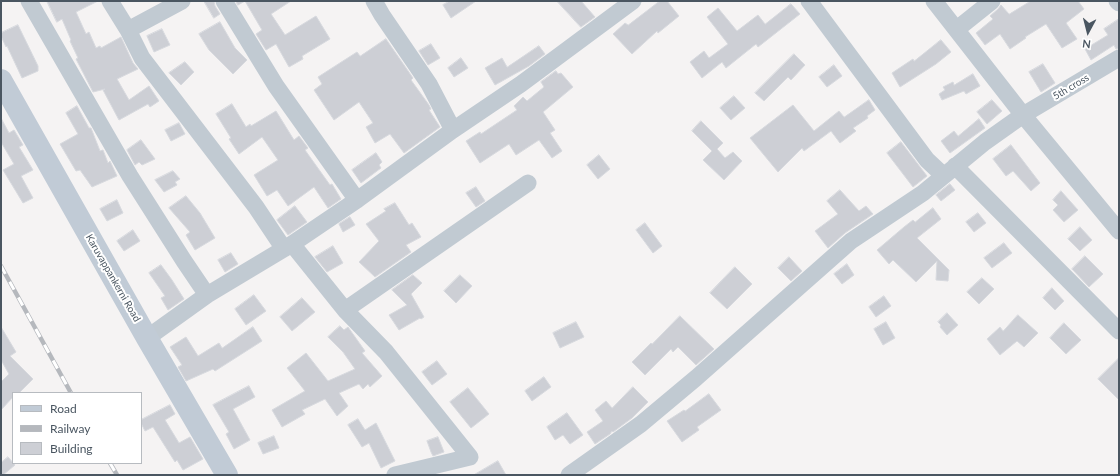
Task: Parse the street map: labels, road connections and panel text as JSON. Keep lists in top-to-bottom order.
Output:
{
  "streets": {
    "street": ["5th cross", "Karuvappankerni Road"]
  },
  "legend": ["Road", "Railway", "Building"],
  "north": "bottom"
}
